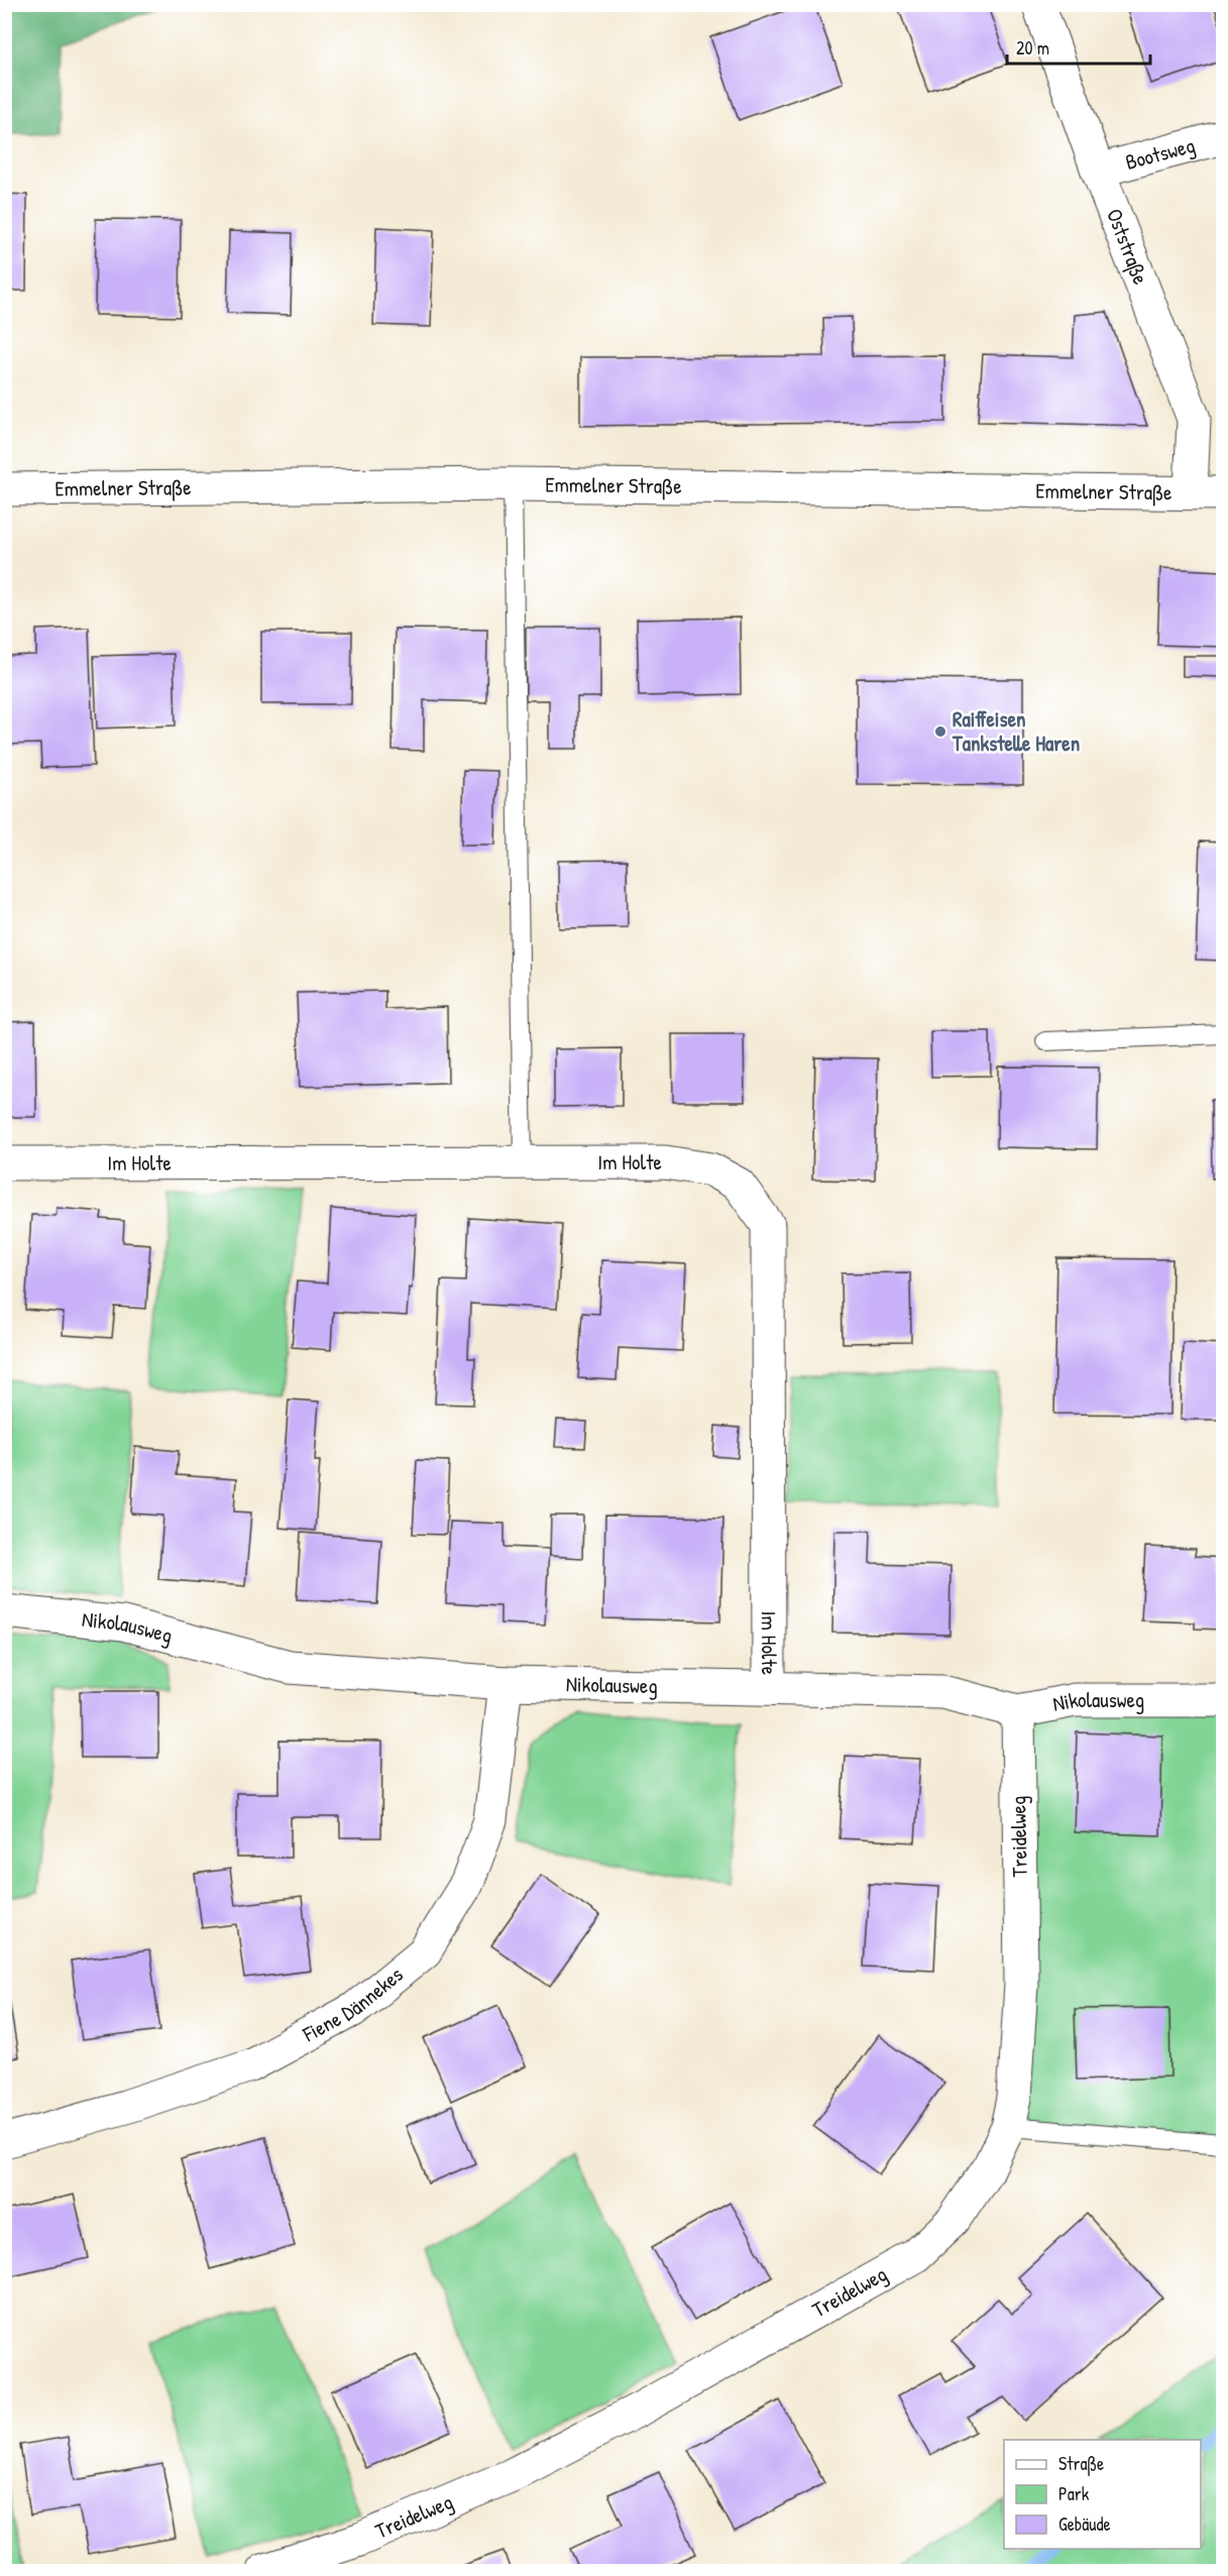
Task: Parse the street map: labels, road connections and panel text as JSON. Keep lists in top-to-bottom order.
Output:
{
  "streets": {
    "street": [
      "Bootsweg",
      "Oststraße",
      "Emmelner Straße",
      "Im Holte",
      "Nikolausweg",
      "Treidelweg",
      "Fiene Dännekes"
    ]
  },
  "crossings": [
    ["Bootsweg", "Oststraße"],
    ["Oststraße", "Emmelner Straße"],
    ["Im Holte", "Nikolausweg"],
    ["Nikolausweg", "Treidelweg"],
    ["Nikolausweg", "Fiene Dännekes"]
  ],
  "places": ["Raiffeisen Tankstelle Haren"],
  "legend": ["Straße", "Park", "Gebäude"],
  "scale_bar": "20 m"
}
